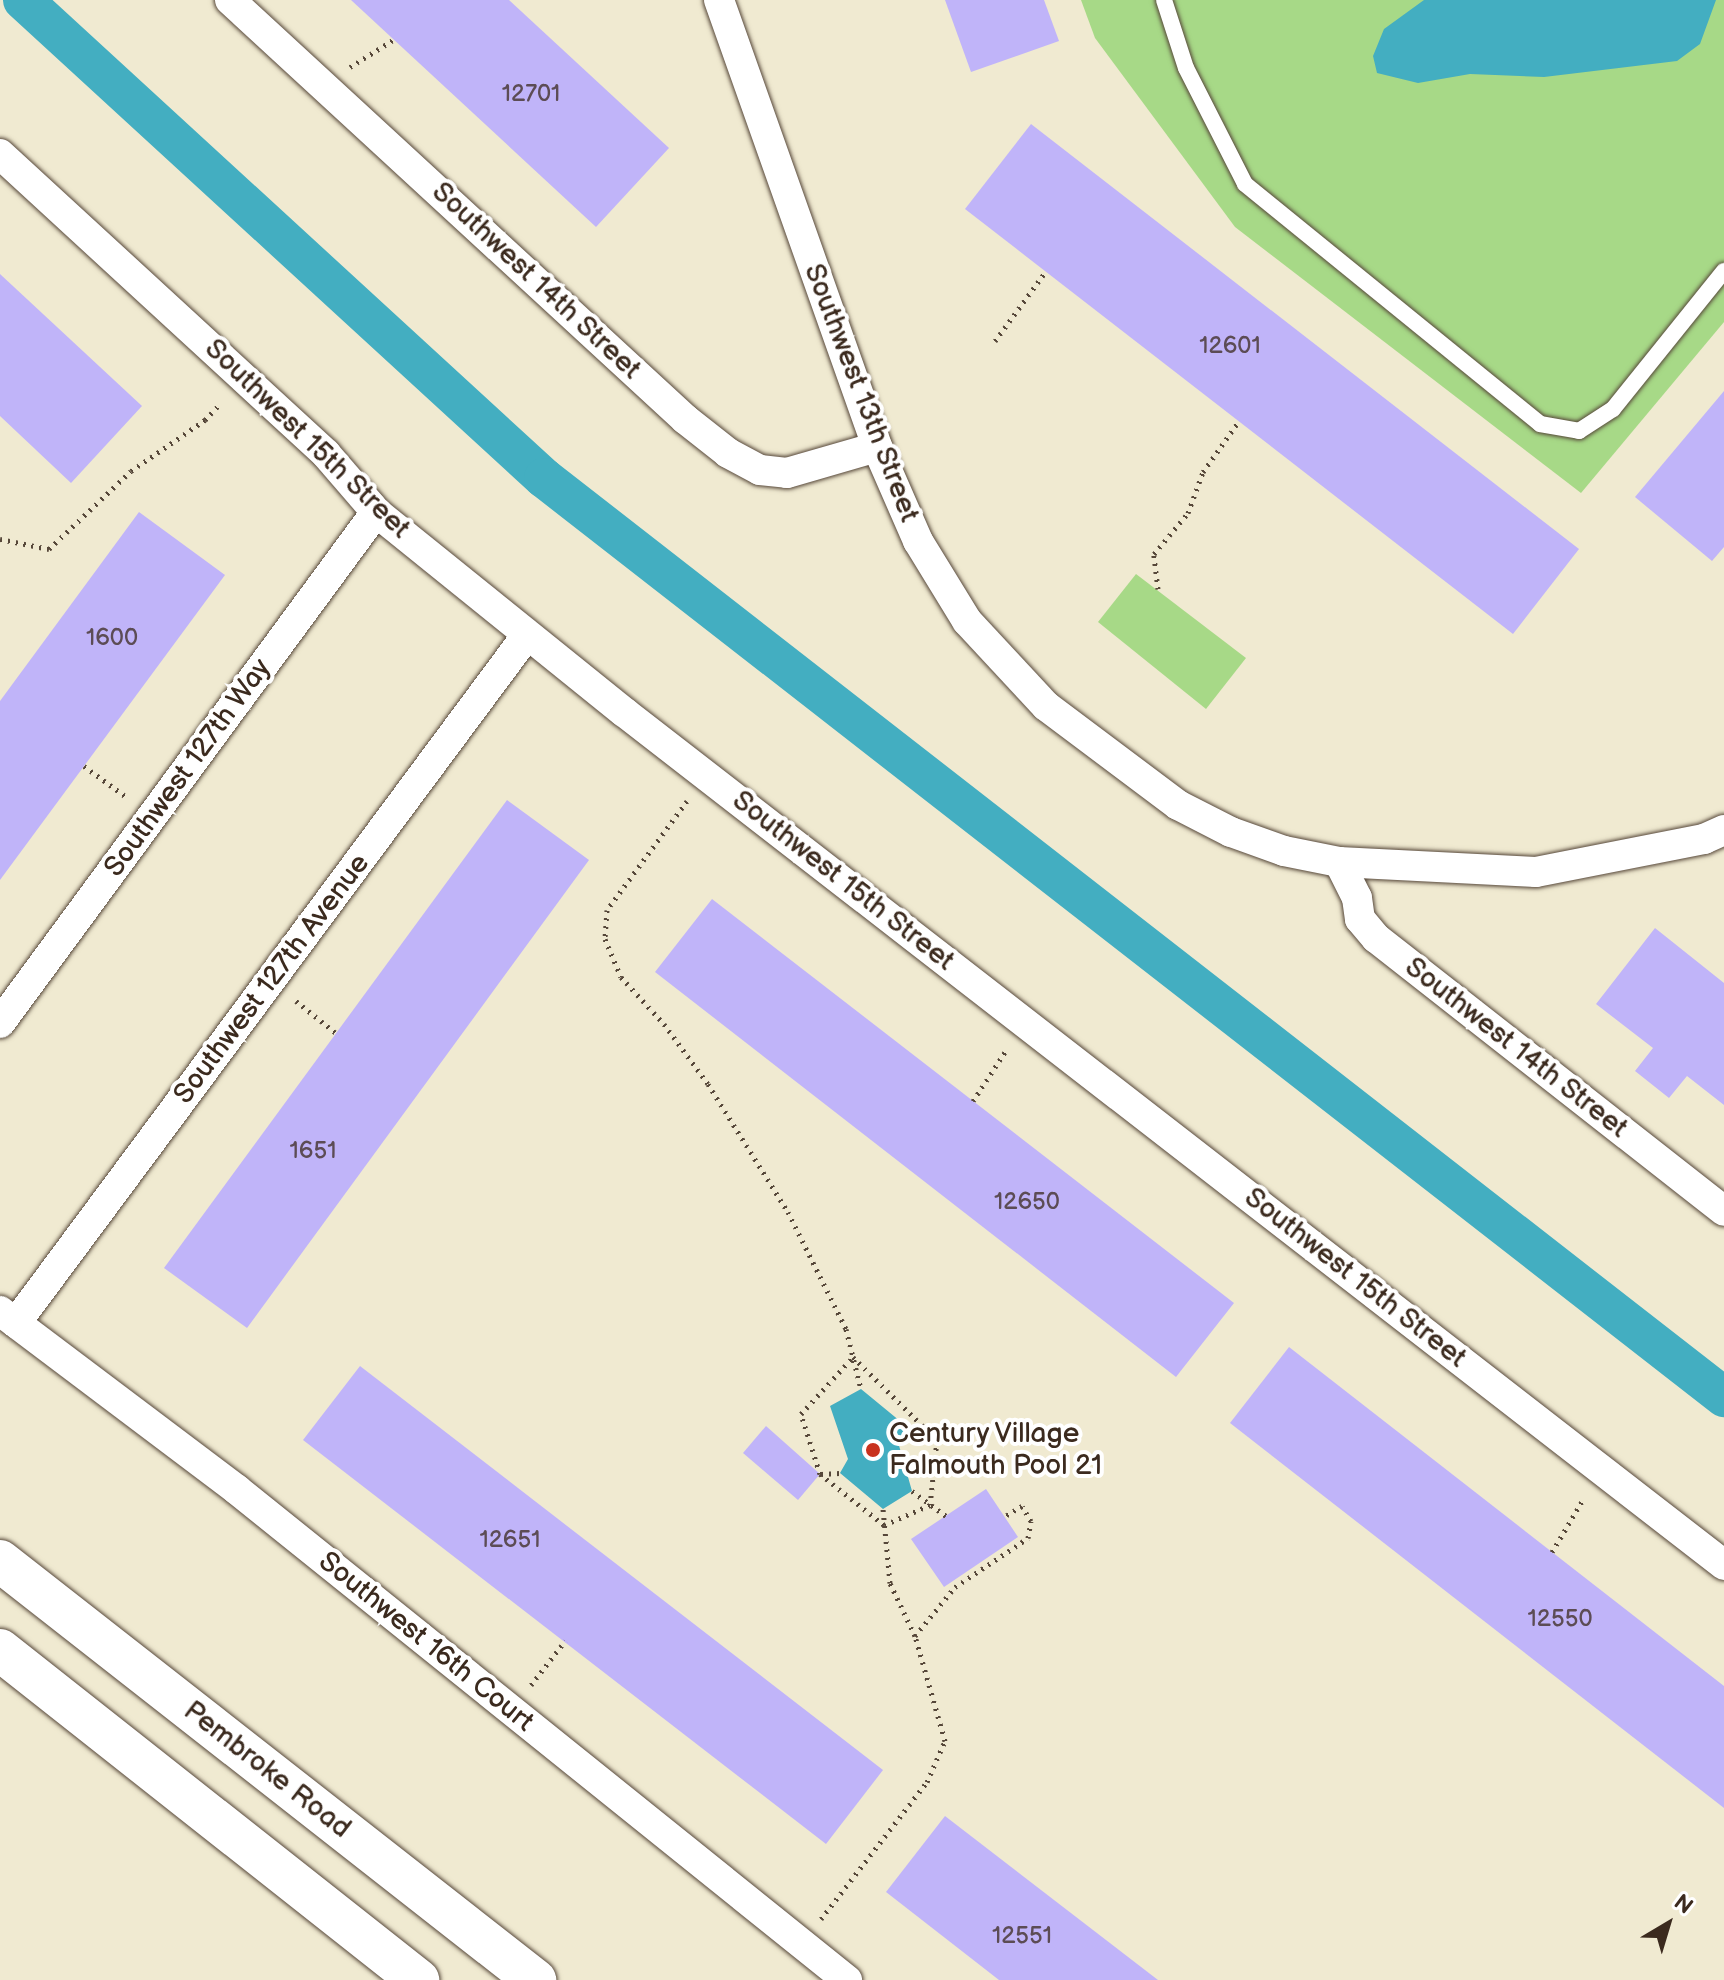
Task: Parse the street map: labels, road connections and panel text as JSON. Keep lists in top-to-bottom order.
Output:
{
  "streets": {
    "main road": ["Pembroke Road"],
    "street": [
      "Southwest 14th Street",
      "Southwest 13th Street",
      "Southwest 15th Street",
      "Southwest 127th Way",
      "Southwest 127th Avenue",
      "Southwest 16th Court"
    ]
  },
  "crossings": [
    ["Southwest 14th Street", "Southwest 13th Street"],
    ["Southwest 15th Street", "Southwest 127th Way"],
    ["Southwest 15th Street", "Southwest 127th Avenue"],
    ["Southwest 127th Avenue", "Southwest 16th Court"]
  ],
  "places": ["Century Village Falmouth Pool 21"],
  "house_numbers": [
    "12701",
    "12601",
    "1600",
    "1651",
    "12650",
    "12651",
    "12550",
    "12551"
  ],
  "north": "top right"
}
